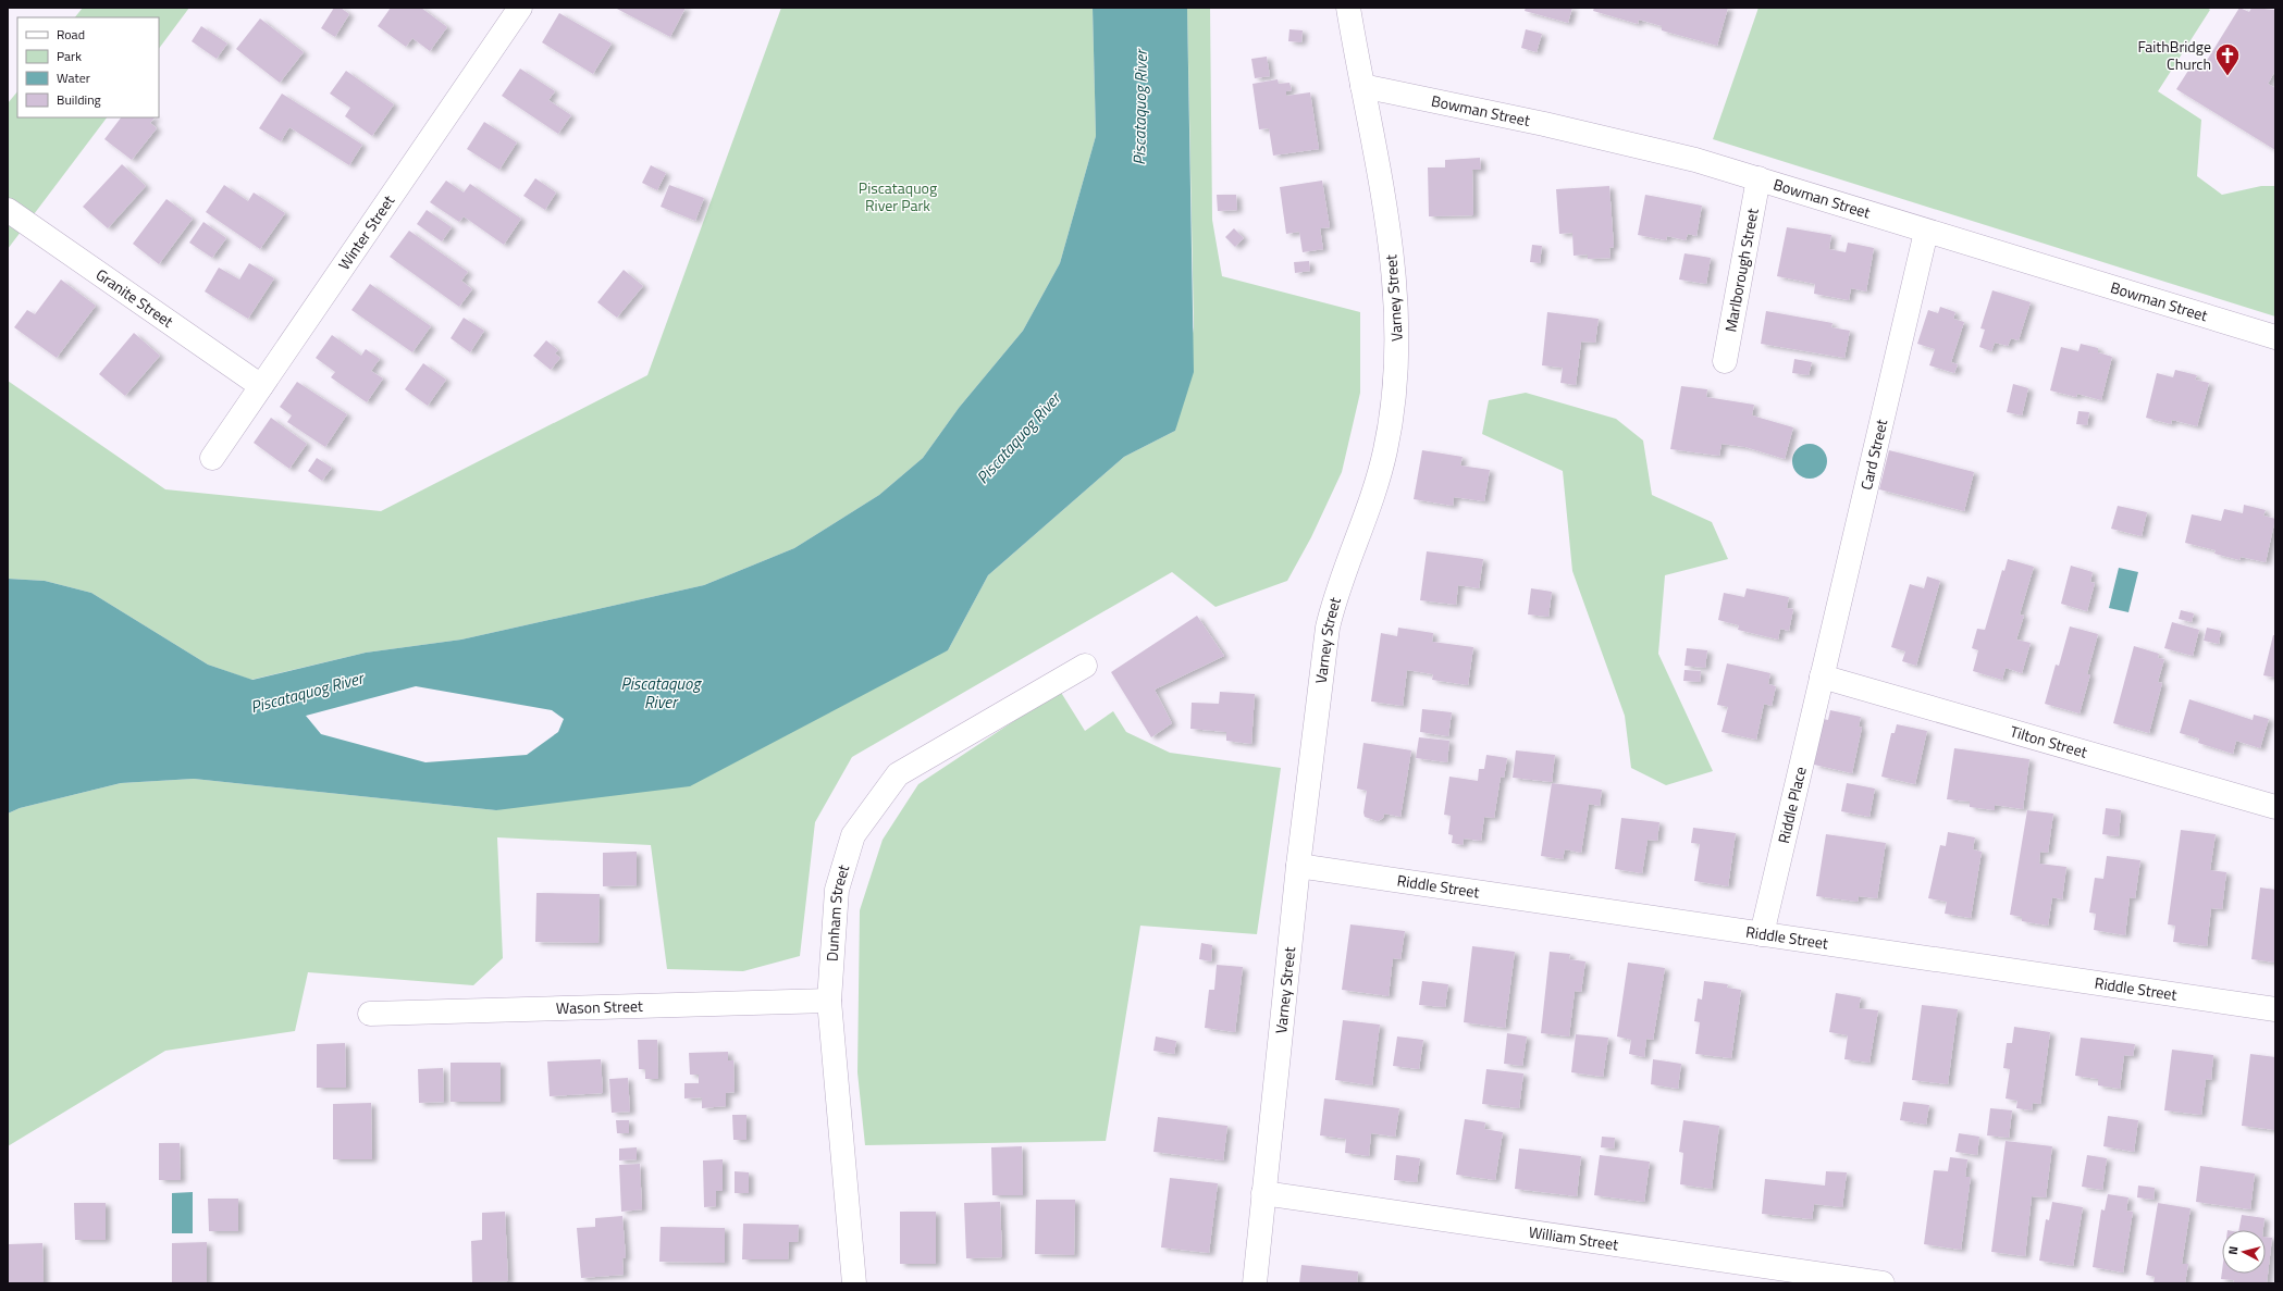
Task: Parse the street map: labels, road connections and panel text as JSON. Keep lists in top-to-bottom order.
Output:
{
  "streets": {
    "street": [
      "Bowman Street",
      "Winter Street",
      "Marlborough Street",
      "Granite Street",
      "Varney Street",
      "Card Street",
      "Tilton Street",
      "Riddle Place",
      "Riddle Street",
      "Dunham Street",
      "Wason Street",
      "William Street"
    ]
  },
  "crossings": [
    ["Bowman Street", "Marlborough Street"],
    ["Bowman Street", "Varney Street"],
    ["Bowman Street", "Card Street"],
    ["Winter Street", "Granite Street"],
    ["Varney Street", "Riddle Street"],
    ["Varney Street", "William Street"],
    ["Card Street", "Tilton Street"],
    ["Card Street", "Riddle Place"],
    ["Tilton Street", "Riddle Place"],
    ["Riddle Place", "Riddle Street"],
    ["Dunham Street", "Wason Street"]
  ],
  "water": ["Piscataquog River"],
  "parks": ["Piscataquog River Park"],
  "places": {
    "church": ["FaithBridge Church"]
  },
  "legend": [
    "Road",
    "Park",
    "Water",
    "Building"
  ],
  "north": "left"
}
